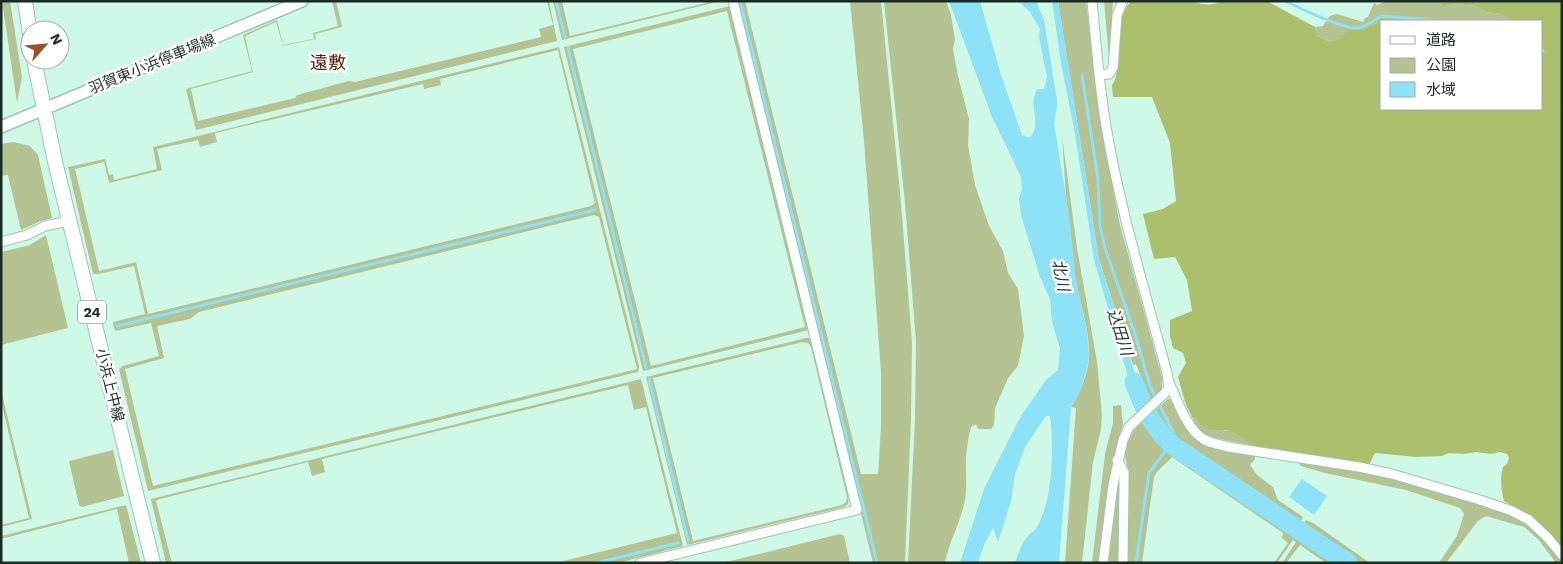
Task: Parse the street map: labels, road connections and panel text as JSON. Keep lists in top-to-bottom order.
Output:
{
  "streets": {
    "main road": ["羽賀東小浜停車場線", "24", "小浜上中線"]
  },
  "crossings": [
    ["羽賀東小浜停車場線", "小浜上中線"]
  ],
  "districts": ["遠敷"],
  "water": ["北川", "込田川"],
  "legend": ["道路", "公園", "水域"],
  "north": "top right"
}
